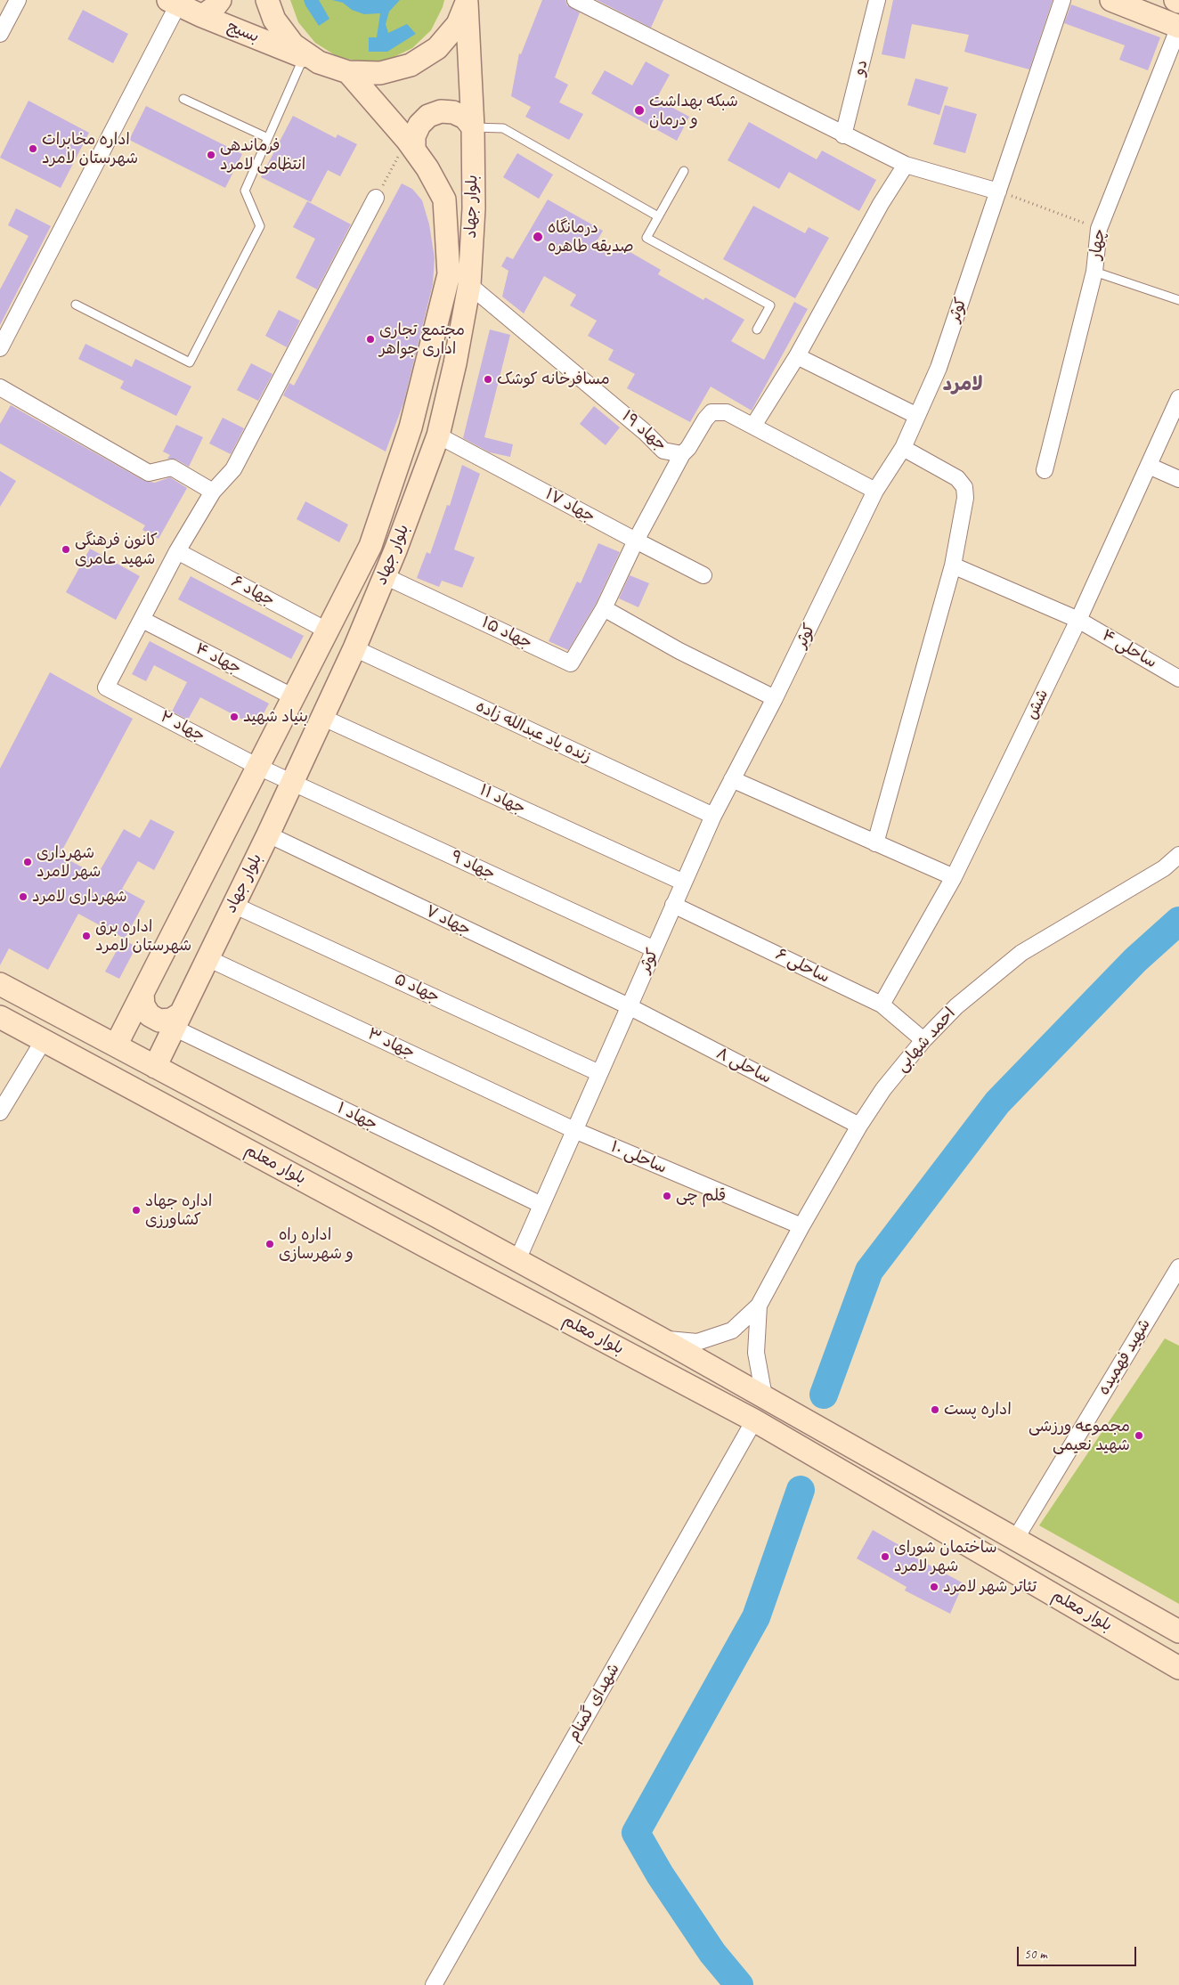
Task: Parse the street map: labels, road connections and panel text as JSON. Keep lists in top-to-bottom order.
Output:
{
  "streets": {
    "street": [
      "بسیج",
      "دو",
      "بلوار جهاد",
      "چهار",
      "کوثر",
      "جهاد ۱۹",
      "جهاد ۱۷",
      "جهاد ۶",
      "جهاد ۱۵",
      "ساحلی ۴",
      "جهاد ۴",
      "شش",
      "جهاد ۲",
      "زنده یاد عبدالله زاده",
      "جهاد ۱۱",
      "جهاد ۹",
      "جهاد ۷",
      "ساحلی ۶",
      "جهاد ۵",
      "احمد شهابی",
      "جهاد ۳",
      "ساحلی ۸",
      "جهاد ۱",
      "ساحلی ۱۰",
      "بلوار معلم",
      "شهید فهمیده",
      "شهدای گمنام"
    ]
  },
  "crossings": [
    ["بلوار جهاد", "جهاد ۱۹"],
    ["بلوار جهاد", "جهاد ۱۷"],
    ["بلوار جهاد", "جهاد ۶"],
    ["بلوار جهاد", "جهاد ۱۵"],
    ["بلوار جهاد", "جهاد ۴"],
    ["بلوار جهاد", "جهاد ۲"],
    ["بلوار جهاد", "زنده یاد عبدالله زاده"],
    ["بلوار جهاد", "جهاد ۱۱"],
    ["بلوار جهاد", "جهاد ۹"],
    ["بلوار جهاد", "جهاد ۷"],
    ["بلوار جهاد", "جهاد ۵"],
    ["بلوار جهاد", "جهاد ۳"],
    ["بلوار جهاد", "جهاد ۱"],
    ["بلوار جهاد", "بلوار معلم"],
    ["کوثر", "جهاد ۱۹"],
    ["کوثر", "زنده یاد عبدالله زاده"],
    ["کوثر", "جهاد ۱۱"],
    ["کوثر", "جهاد ۹"],
    ["کوثر", "جهاد ۷"],
    ["کوثر", "ساحلی ۶"],
    ["کوثر", "جهاد ۵"],
    ["کوثر", "جهاد ۳"],
    ["کوثر", "ساحلی ۸"],
    ["کوثر", "جهاد ۱"],
    ["کوثر", "ساحلی ۱۰"],
    ["کوثر", "بلوار معلم"],
    ["ساحلی ۴", "شش"],
    ["جهاد ۴", "جهاد ۲"],
    ["شش", "ساحلی ۶"],
    ["جهاد ۲", "جهاد ۹"],
    ["جهاد ۷", "ساحلی ۸"],
    ["ساحلی ۶", "احمد شهابی"],
    ["احمد شهابی", "ساحلی ۸"],
    ["احمد شهابی", "ساحلی ۱۰"],
    ["احمد شهابی", "بلوار معلم"],
    ["جهاد ۳", "ساحلی ۱۰"],
    ["بلوار معلم", "شهید فهمیده"],
    ["بلوار معلم", "شهدای گمنام"]
  ],
  "districts": ["لامرد"],
  "places": [
    "شبکه بهداشت و درمان",
    "اداره مخابرات شهرستان لامرد",
    "فرماندهی انتظامی لامرد",
    "درمانگاه صدیقه طاهره",
    "مجتمع تجاری اداری جواهر",
    "مسافرخانه کوشک",
    "کانون فرهنگی شهید عامری",
    "بنیاد شهید",
    "شهرداری شهر لامرد",
    "شهرداری لامرد",
    "اداره برق شهرستان لامرد",
    "قلم چی",
    "اداره جهاد کشاورزی",
    "اداره راه و شهرسازی",
    "اداره پست",
    "مجموعه ورزشی شهید نعیمی",
    "ساختمان شورای شهر لامرد",
    "تئاتر شهر لامرد"
  ],
  "scale_bar": "50 m"
}
